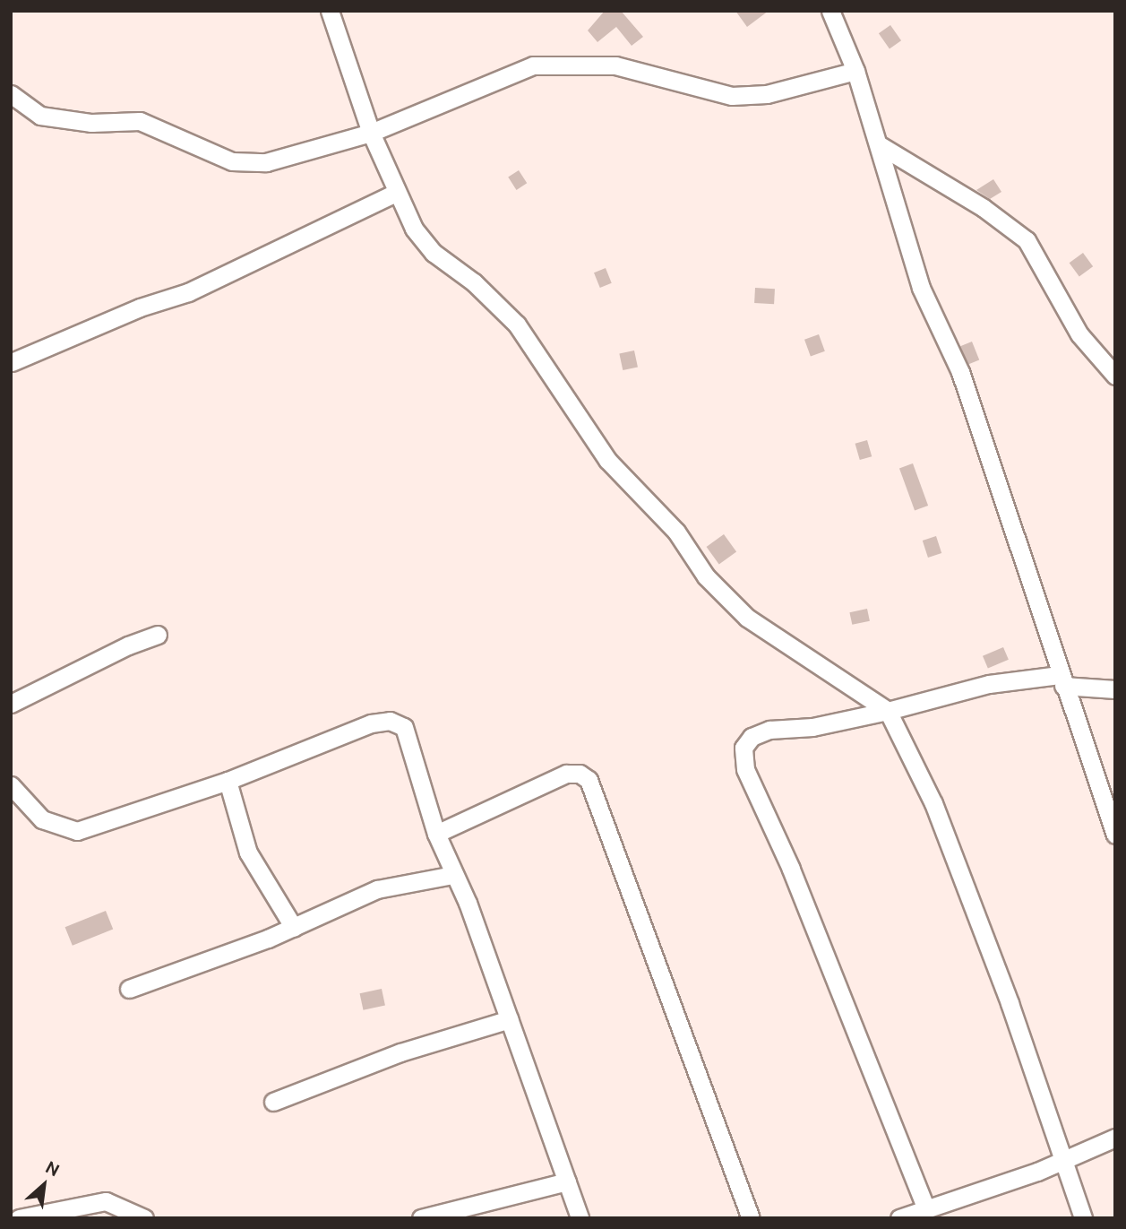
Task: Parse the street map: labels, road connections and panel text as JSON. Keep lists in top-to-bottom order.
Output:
{
  "north": "top right"
}
